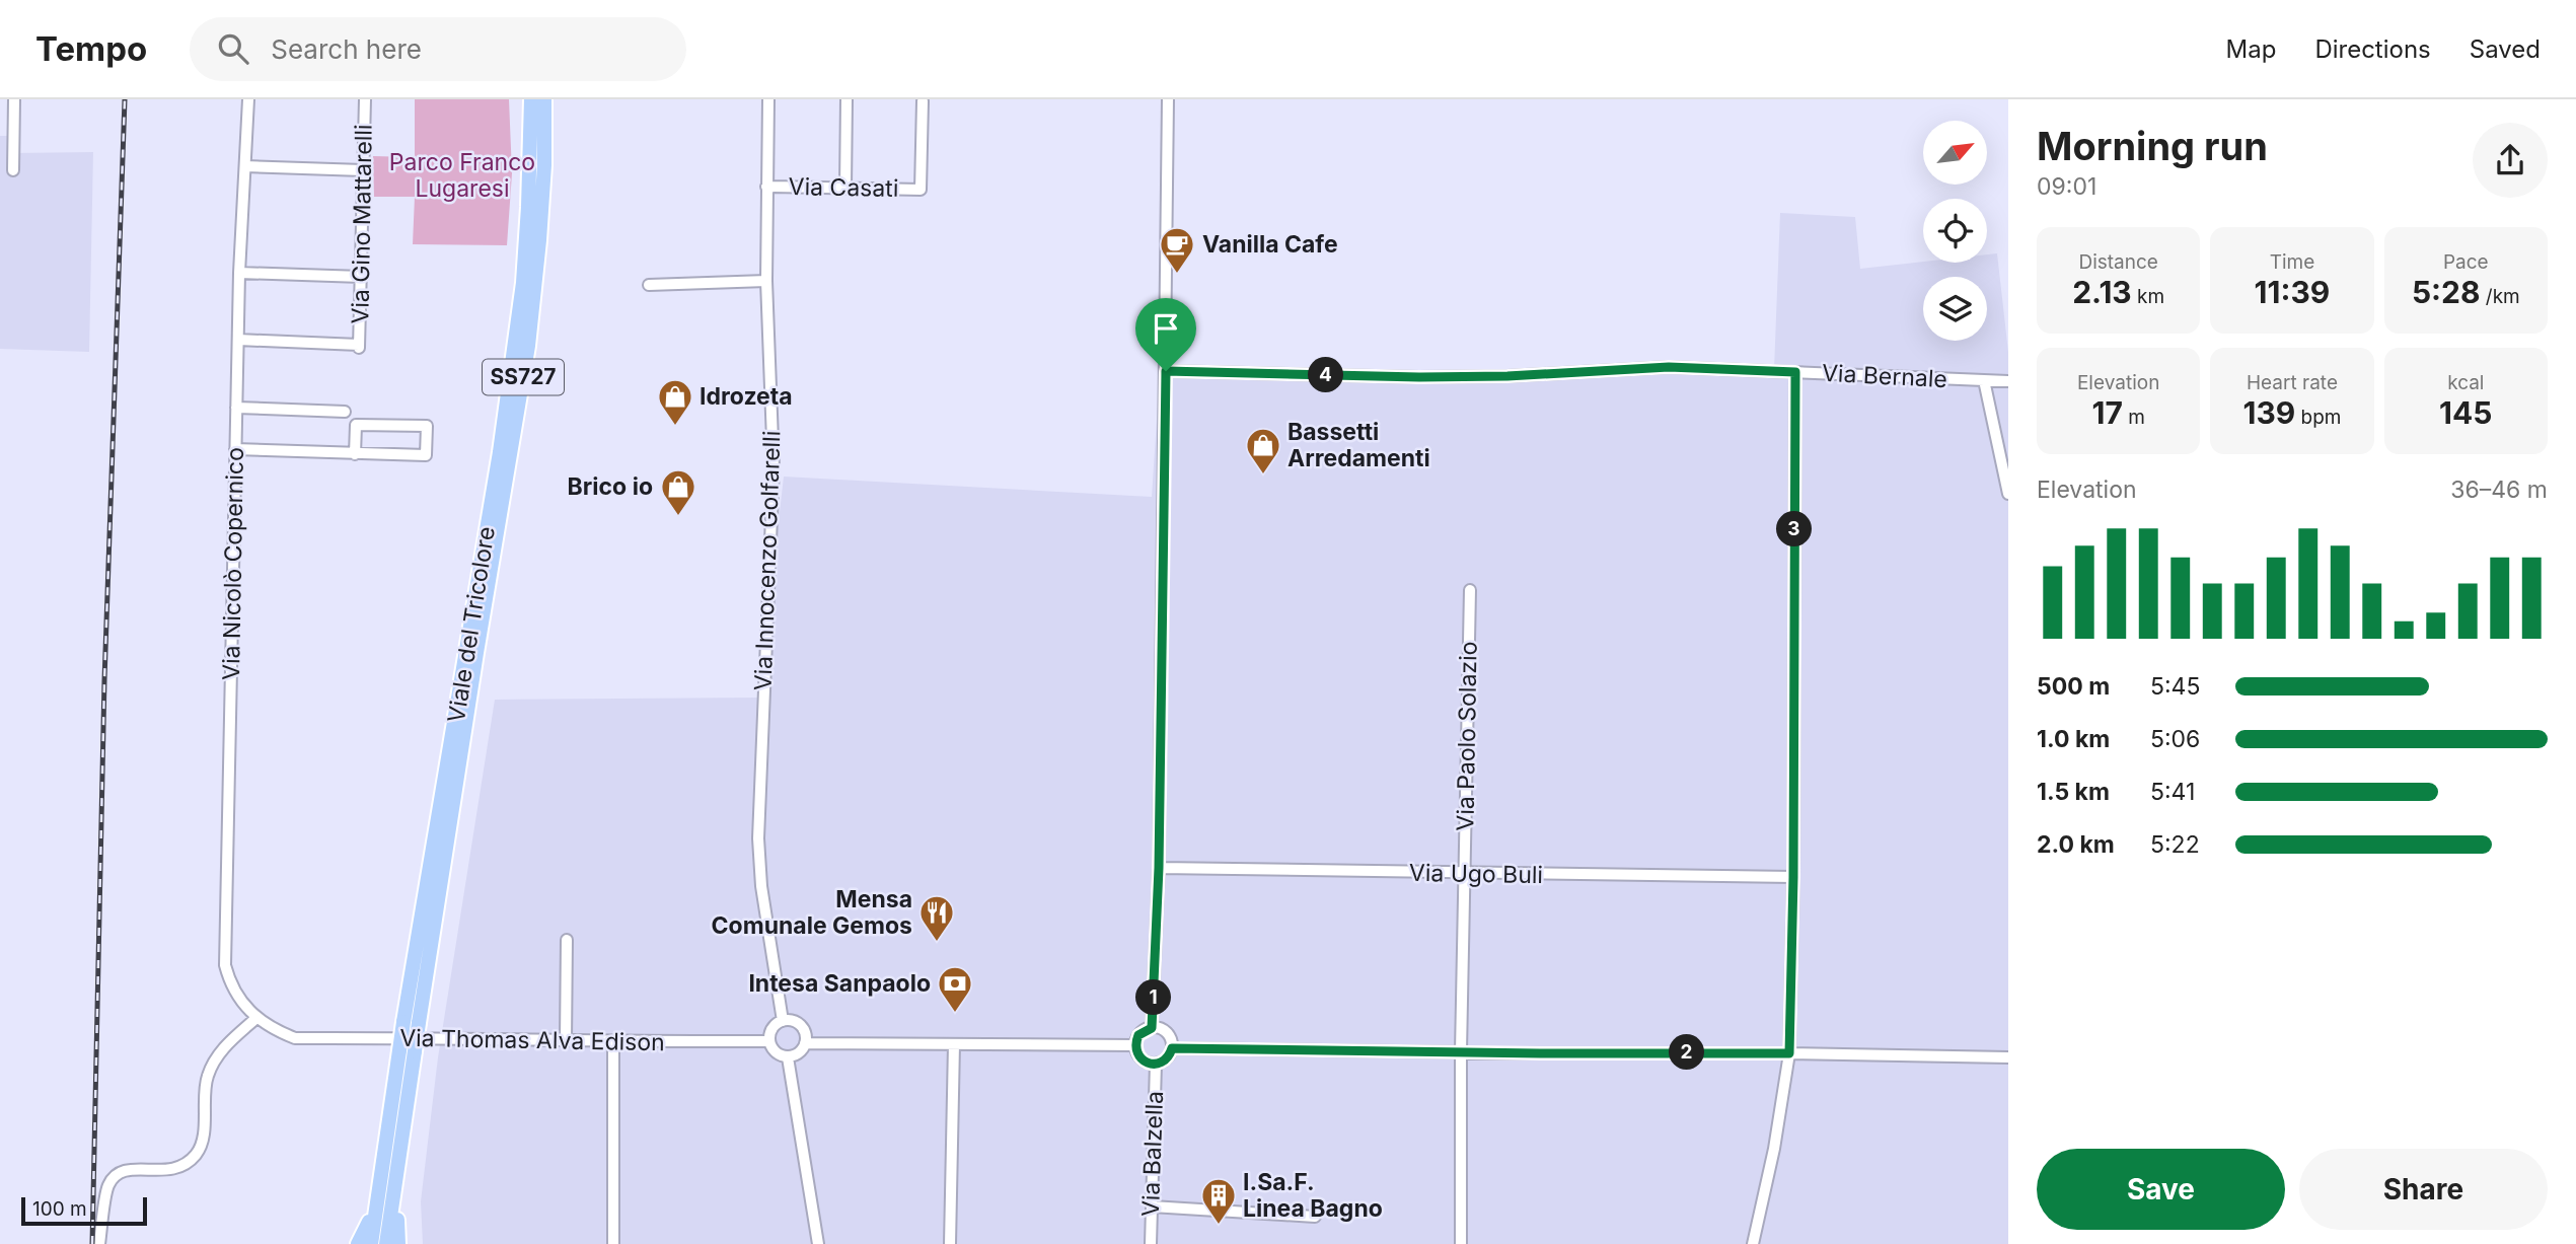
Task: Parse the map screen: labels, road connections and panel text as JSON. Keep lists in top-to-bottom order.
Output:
{
  "streets": {
    "highway": ["SS727", "Viale del Tricolore"],
    "street": [
      "Via Casati",
      "Via Gino Mattarelli",
      "Via Bernale",
      "Via Innocenzo Golfarelli",
      "Via Nicolò Copernico",
      "Via Paolo Solazio",
      "Via Ugo Buli",
      "Via Thomas Alva Edison",
      "Via Balzella"
    ]
  },
  "crossings": [
    ["Via Casati", "Via Innocenzo Golfarelli"],
    ["Via Gino Mattarelli", "Via Nicolò Copernico"],
    ["Via Innocenzo Golfarelli", "Via Thomas Alva Edison"],
    ["Via Nicolò Copernico", "Via Thomas Alva Edison"],
    ["Via Paolo Solazio", "Via Ugo Buli"]
  ],
  "parks": ["Parco Franco Lugaresi"],
  "places": {
    "cafe": ["Vanilla Cafe"],
    "shop": ["Idrozeta", "Bassetti Arredamenti", "Brico io"],
    "restaurant": ["Mensa Comunale Gemos"],
    "bank": ["Intesa Sanpaolo"],
    "building": ["I.Sa.F. Linea Bagno"]
  },
  "scale_bar": "100 m",
  "north": "top right",
  "page": {
    "header": "Tempo",
    "search": "Search here",
    "nav": ["Map", "Directions", "Saved"],
    "heading": ["Morning run", "09:01"],
    "stats": [
      ["Distance", "2.13 km"],
      ["Time", "11:39"],
      ["Pace", "5:28 /km"],
      ["Elevation", "17 m"],
      ["Heart rate", "139 bpm"],
      ["kcal", "145"]
    ],
    "pins": [
      "4",
      "3",
      "1",
      "2"
    ],
    "chart": ["Elevation", "36–46 m"],
    "list": [
      {
        "name": "500 m",
        "note": "5:45"
      },
      {
        "name": "1.0 km",
        "note": "5:06"
      },
      {
        "name": "1.5 km",
        "note": "5:41"
      },
      {
        "name": "2.0 km",
        "note": "5:22"
      }
    ],
    "buttons": ["Save", "Share"],
    "scale": "100 m"
  }
}
